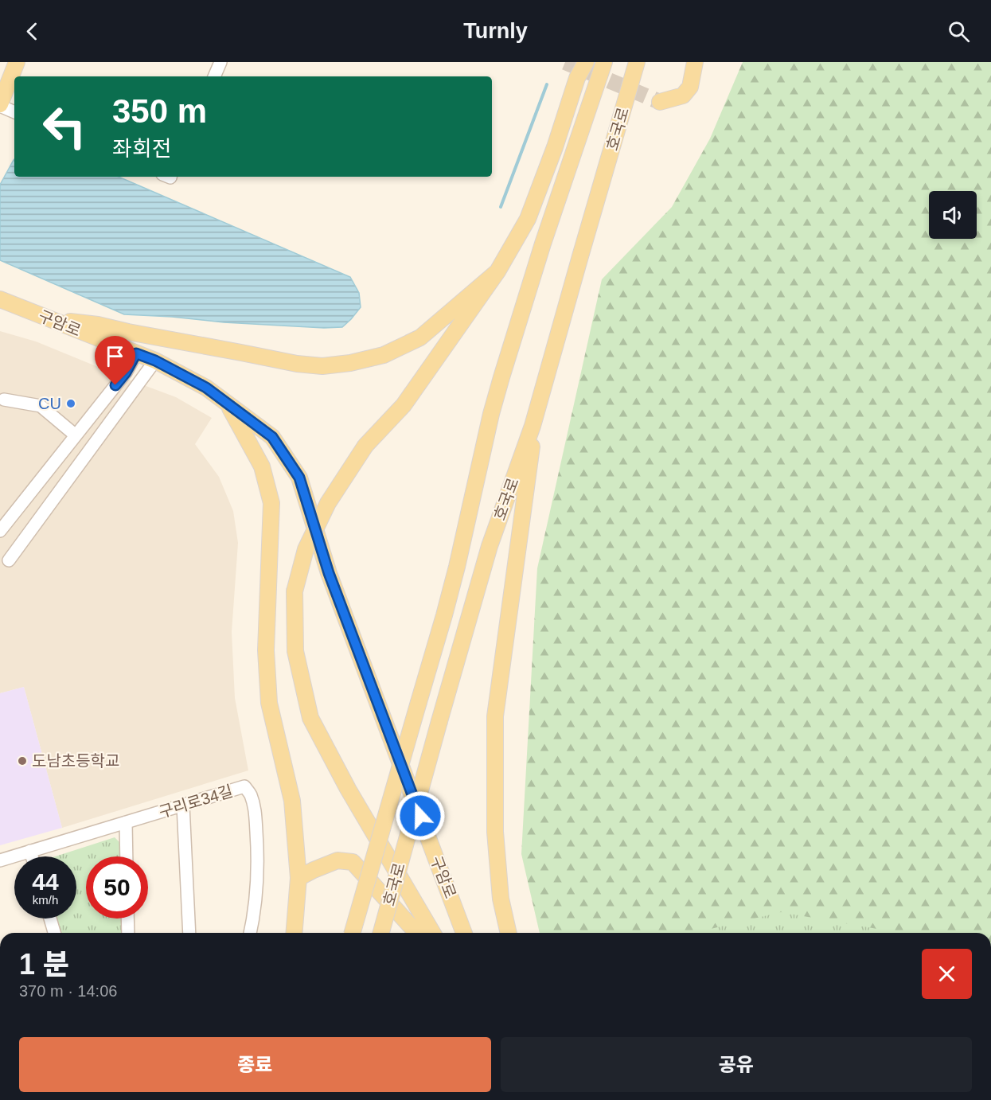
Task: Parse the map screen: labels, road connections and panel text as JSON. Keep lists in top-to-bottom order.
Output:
{
  "streets": {
    "main road": ["호국로", "구암로"],
    "street": ["구리로34길"]
  },
  "places": ["CU", "도남초등학교"],
  "page": {
    "header": "Turnly",
    "turn": ["350 m", "좌회전"],
    "speed": "44 km/h",
    "limit": "50",
    "heading": ["1 분", "370 m · 14:06"],
    "buttons": ["종료", "공유"]
  }
}
